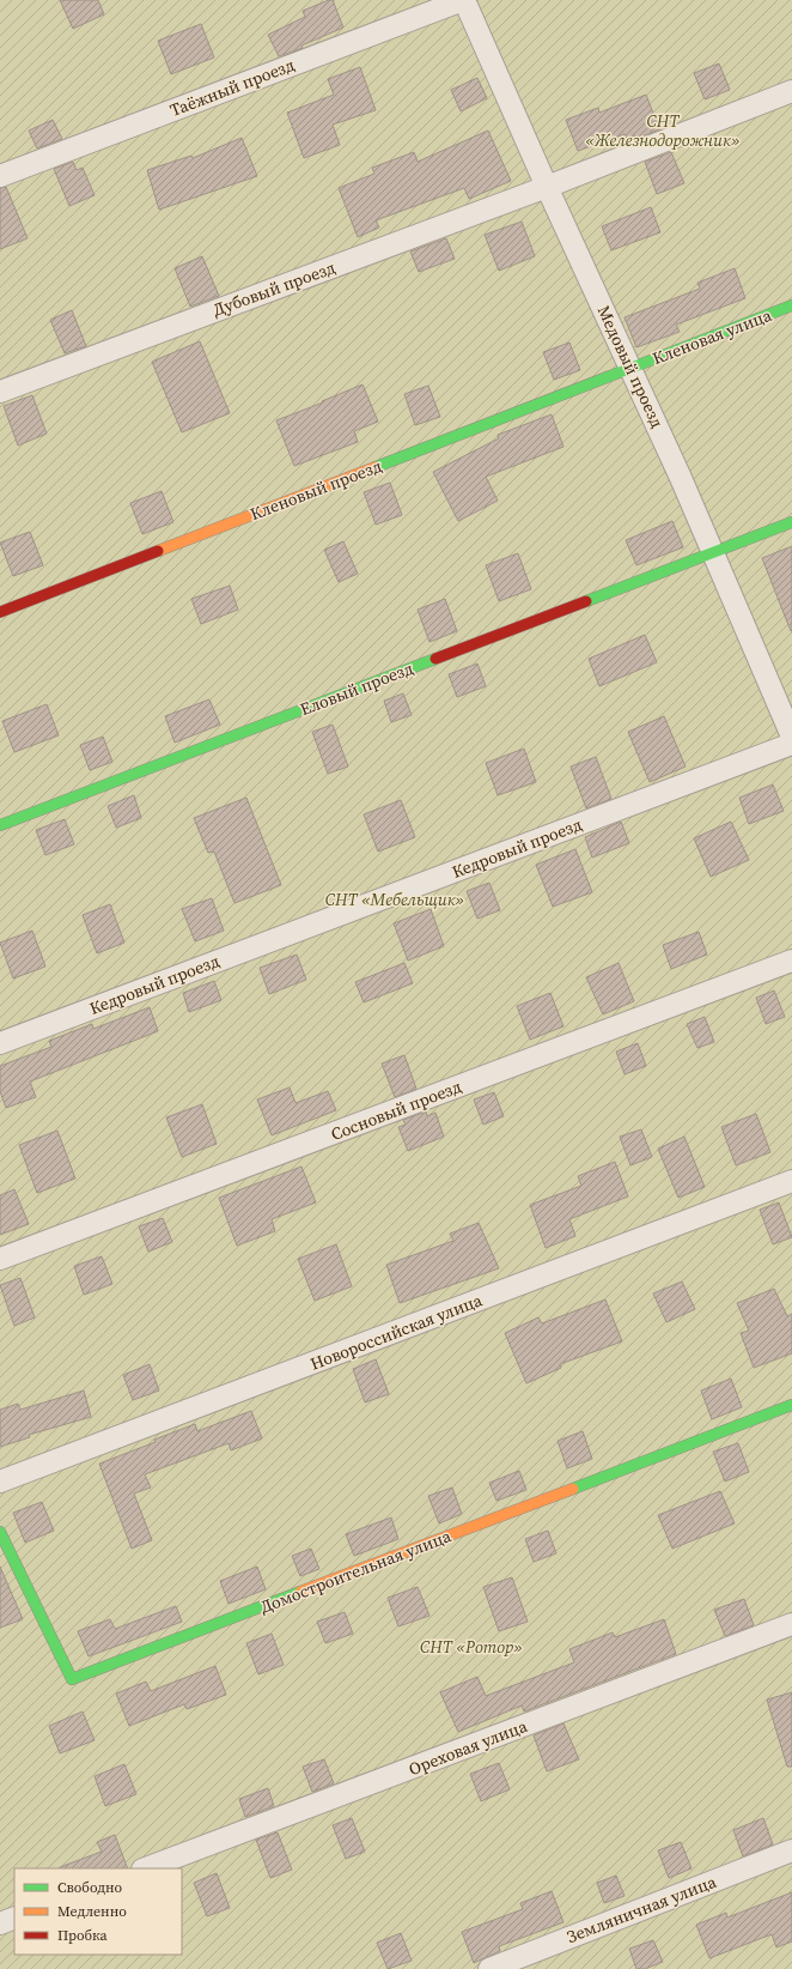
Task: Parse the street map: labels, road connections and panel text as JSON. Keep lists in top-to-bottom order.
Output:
{
  "streets": {
    "street": [
      "Таёжный проезд",
      "Дубовый проезд",
      "Кленовая улица",
      "Медовый проезд",
      "Кленовый проезд",
      "Еловый проезд",
      "Кедровый проезд",
      "Сосновый проезд",
      "Новороссийская улица",
      "Домостроительная улица",
      "Ореховая улица",
      "Земляничная улица"
    ]
  },
  "crossings": [
    ["Таёжный проезд", "Медовый проезд"],
    ["Дубовый проезд", "Медовый проезд"],
    ["Кленовая улица", "Медовый проезд"],
    ["Кленовая улица", "Кленовый проезд"],
    ["Медовый проезд", "Кленовый проезд"],
    ["Медовый проезд", "Еловый проезд"]
  ],
  "parks": ["СНТ «Железнодорожник»", "СНТ «Мебельщик»", "СНТ «Ротор»"],
  "legend": ["Свободно", "Медленно", "Пробка"]
}
